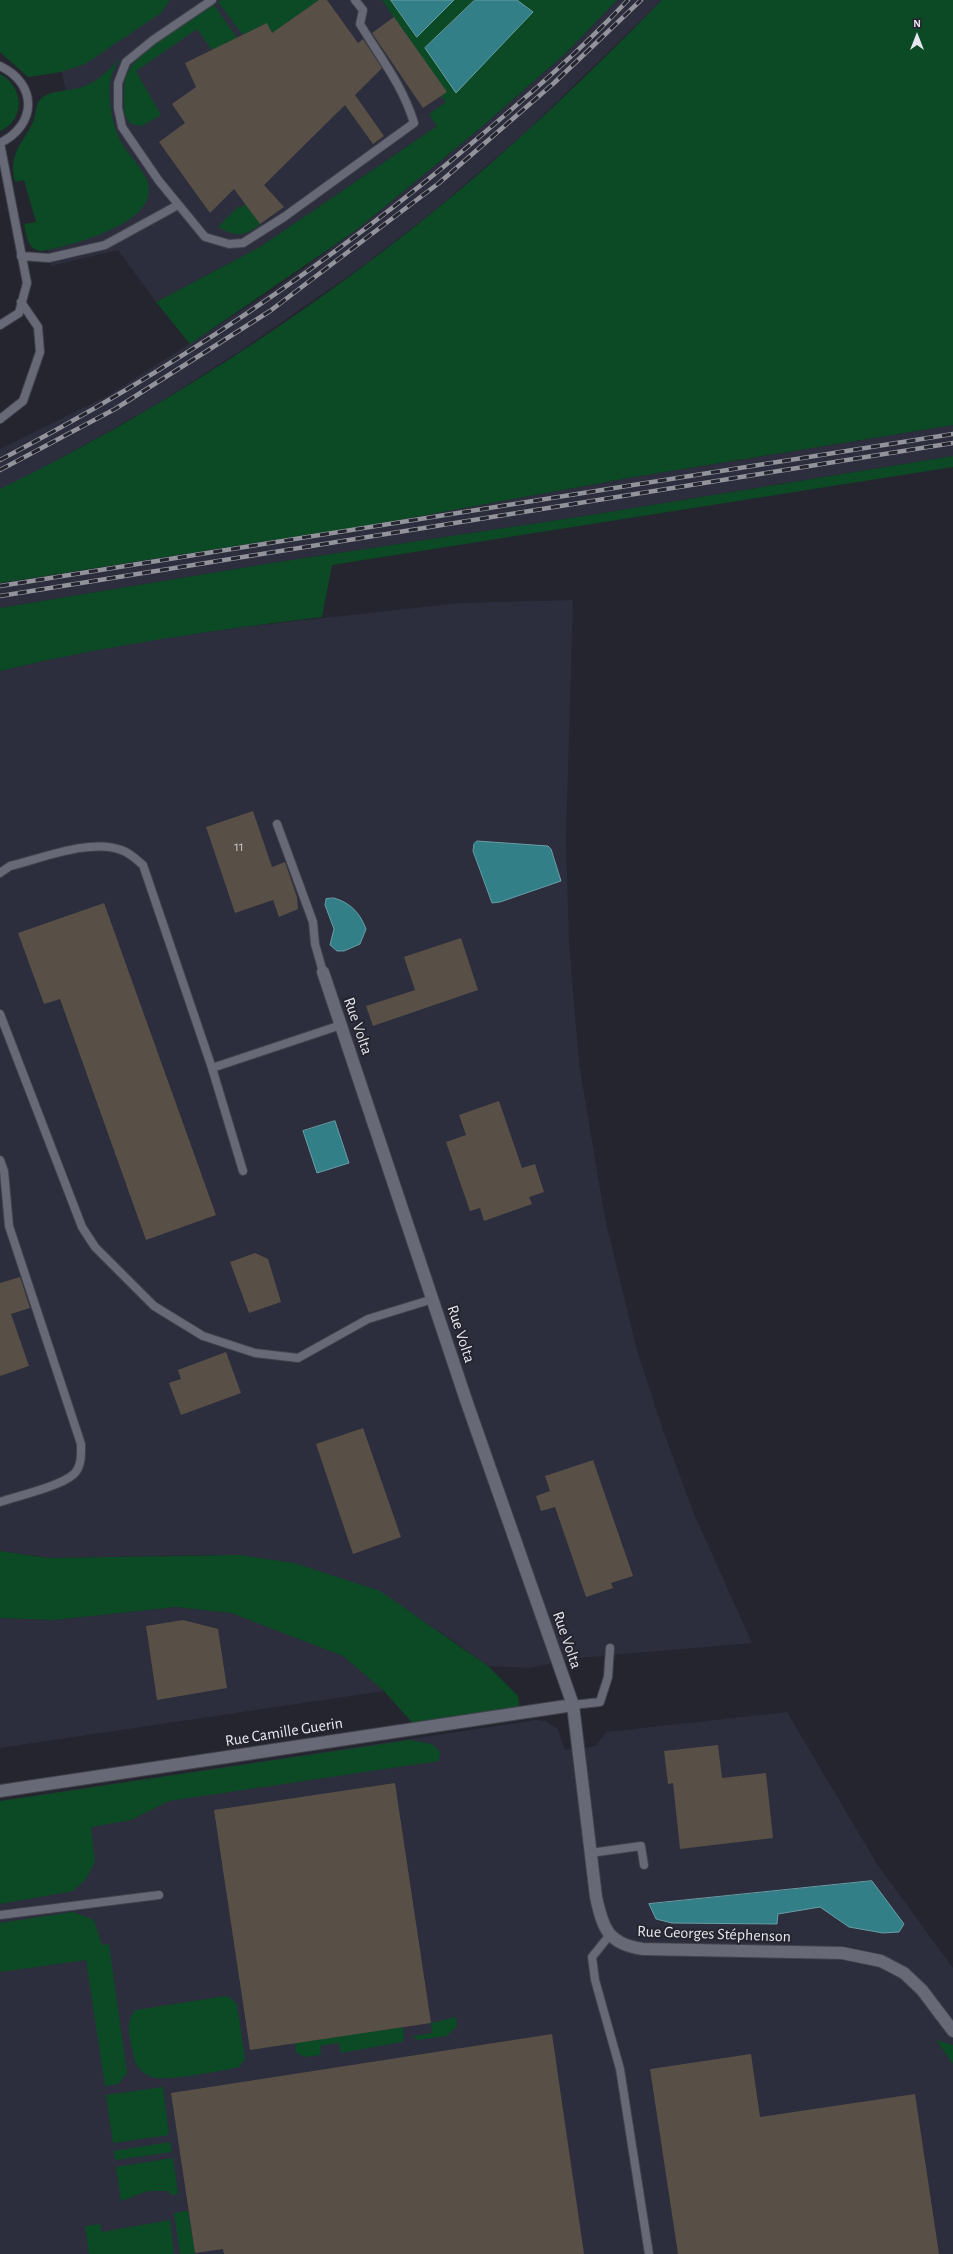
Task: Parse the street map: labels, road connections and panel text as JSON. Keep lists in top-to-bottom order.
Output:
{
  "streets": {
    "street": ["Rue Volta", "Rue Camille Guerin", "Rue Georges Stéphenson"]
  },
  "crossings": [
    ["Rue Volta", "Rue Camille Guerin"]
  ],
  "house_numbers": ["11"],
  "north": "top"
}
